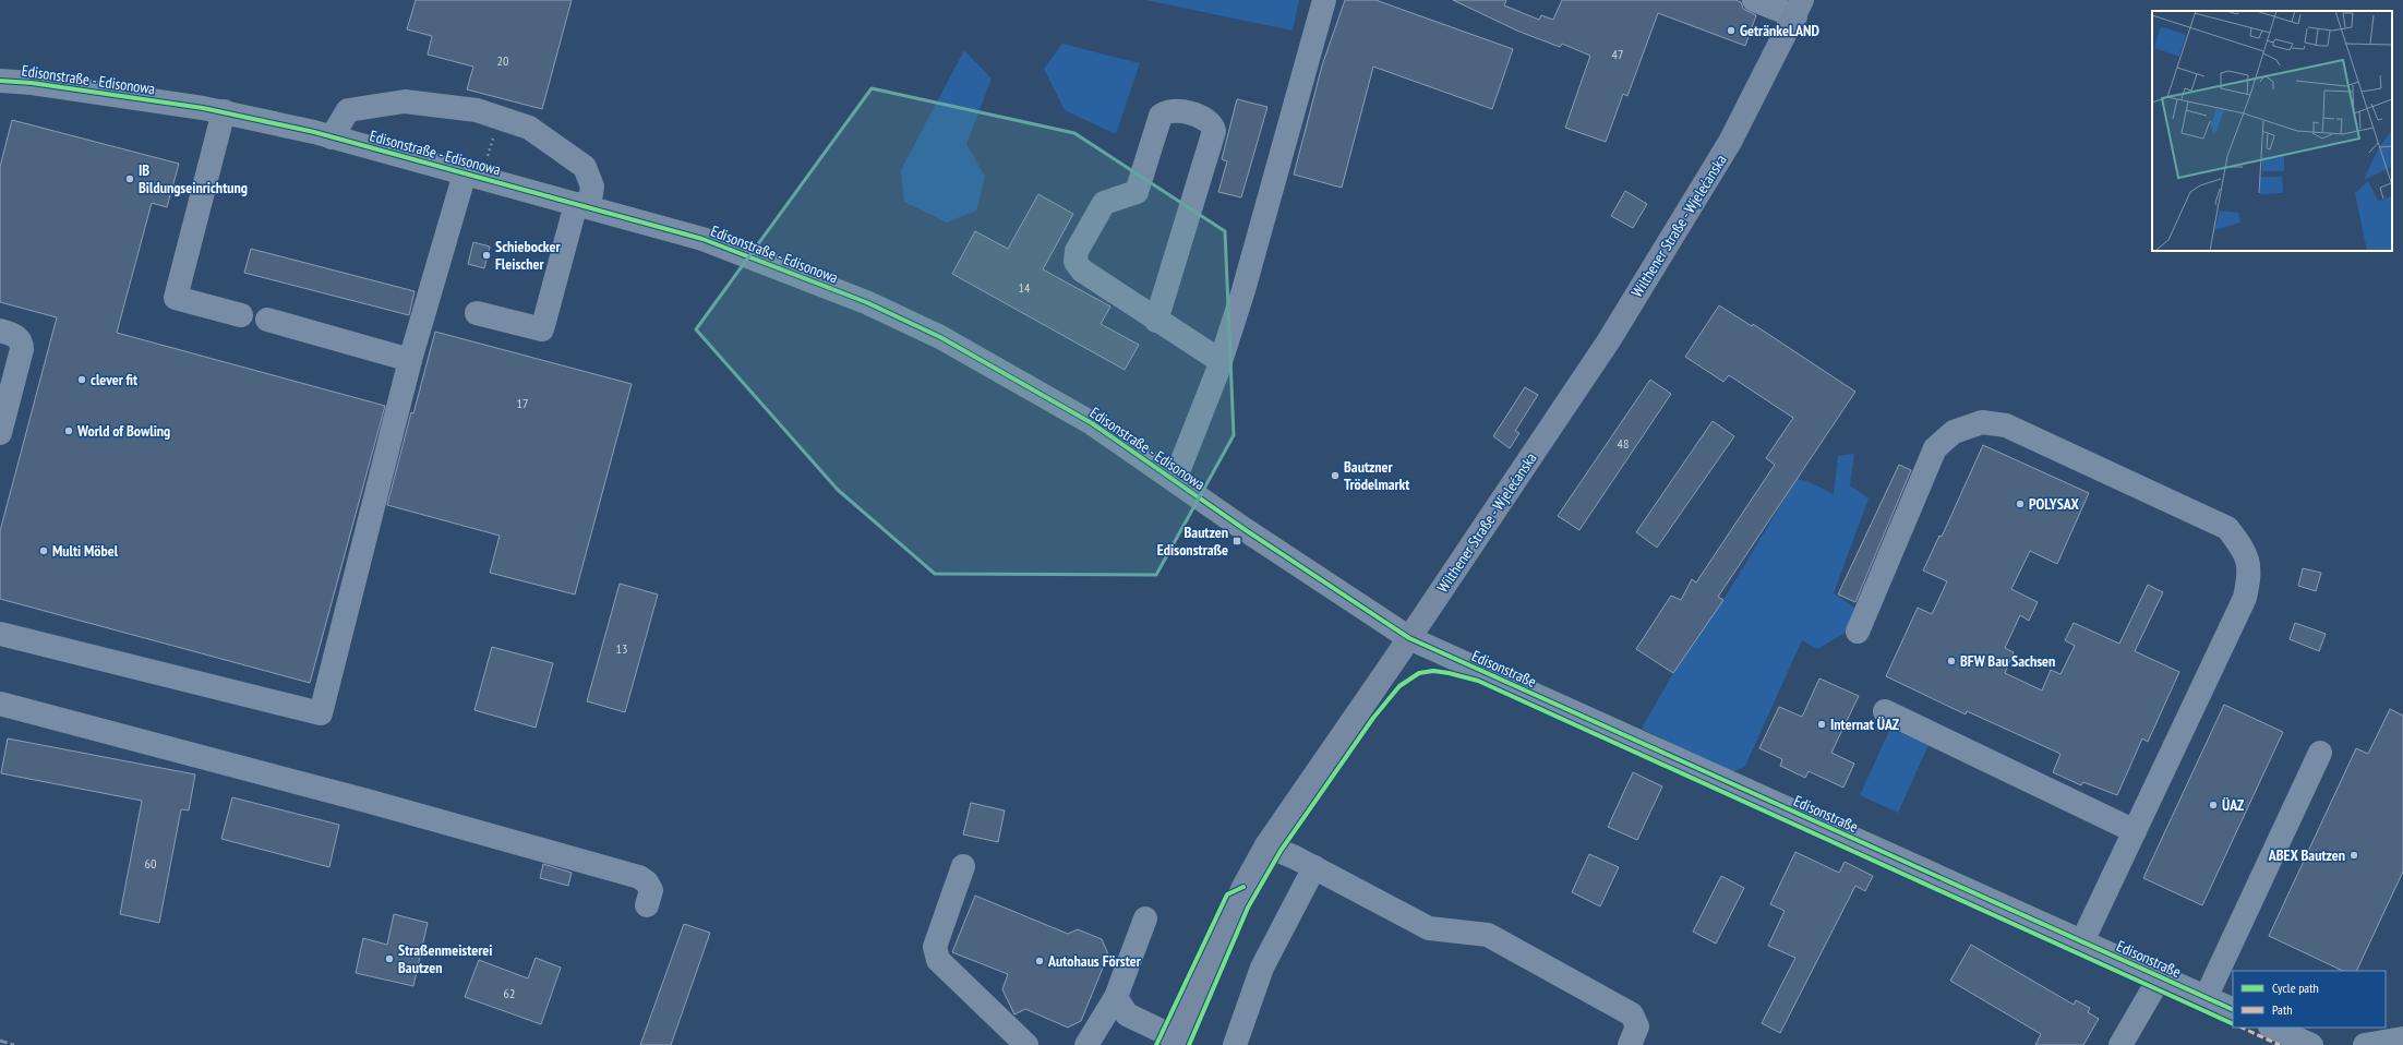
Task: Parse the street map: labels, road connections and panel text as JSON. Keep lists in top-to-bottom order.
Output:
{
  "streets": {
    "main road": ["Wilthener Straße - Wjelećanska"],
    "street": ["Edisonstraße - Edisonowa", "Edisonstraße"]
  },
  "crossings": [
    ["Edisonstraße - Edisonowa", "Wilthener Straße - Wjelećanska"],
    ["Edisonstraße - Edisonowa", "Edisonstraße"],
    ["Wilthener Straße - Wjelećanska", "Edisonstraße"]
  ],
  "places": {
    "other": [
      "GetränkeLAND",
      "IB Bildungseinrichtung",
      "Schiebocker Fleischer",
      "clever fit",
      "World of Bowling",
      "Bautzner Trödelmarkt",
      "POLYSAX",
      "Multi Möbel",
      "BFW Bau Sachsen",
      "Internat ÜAZ",
      "ÜAZ",
      "ABEX Bautzen",
      "Straßenmeisterei Bautzen",
      "Autohaus Förster"
    ],
    "transit": ["Bautzen Edisonstraße"]
  },
  "house_numbers": [
    "47",
    "20",
    "14",
    "17",
    "48",
    "13",
    "60",
    "62"
  ],
  "legend": ["Cycle path", "Path"]
}
